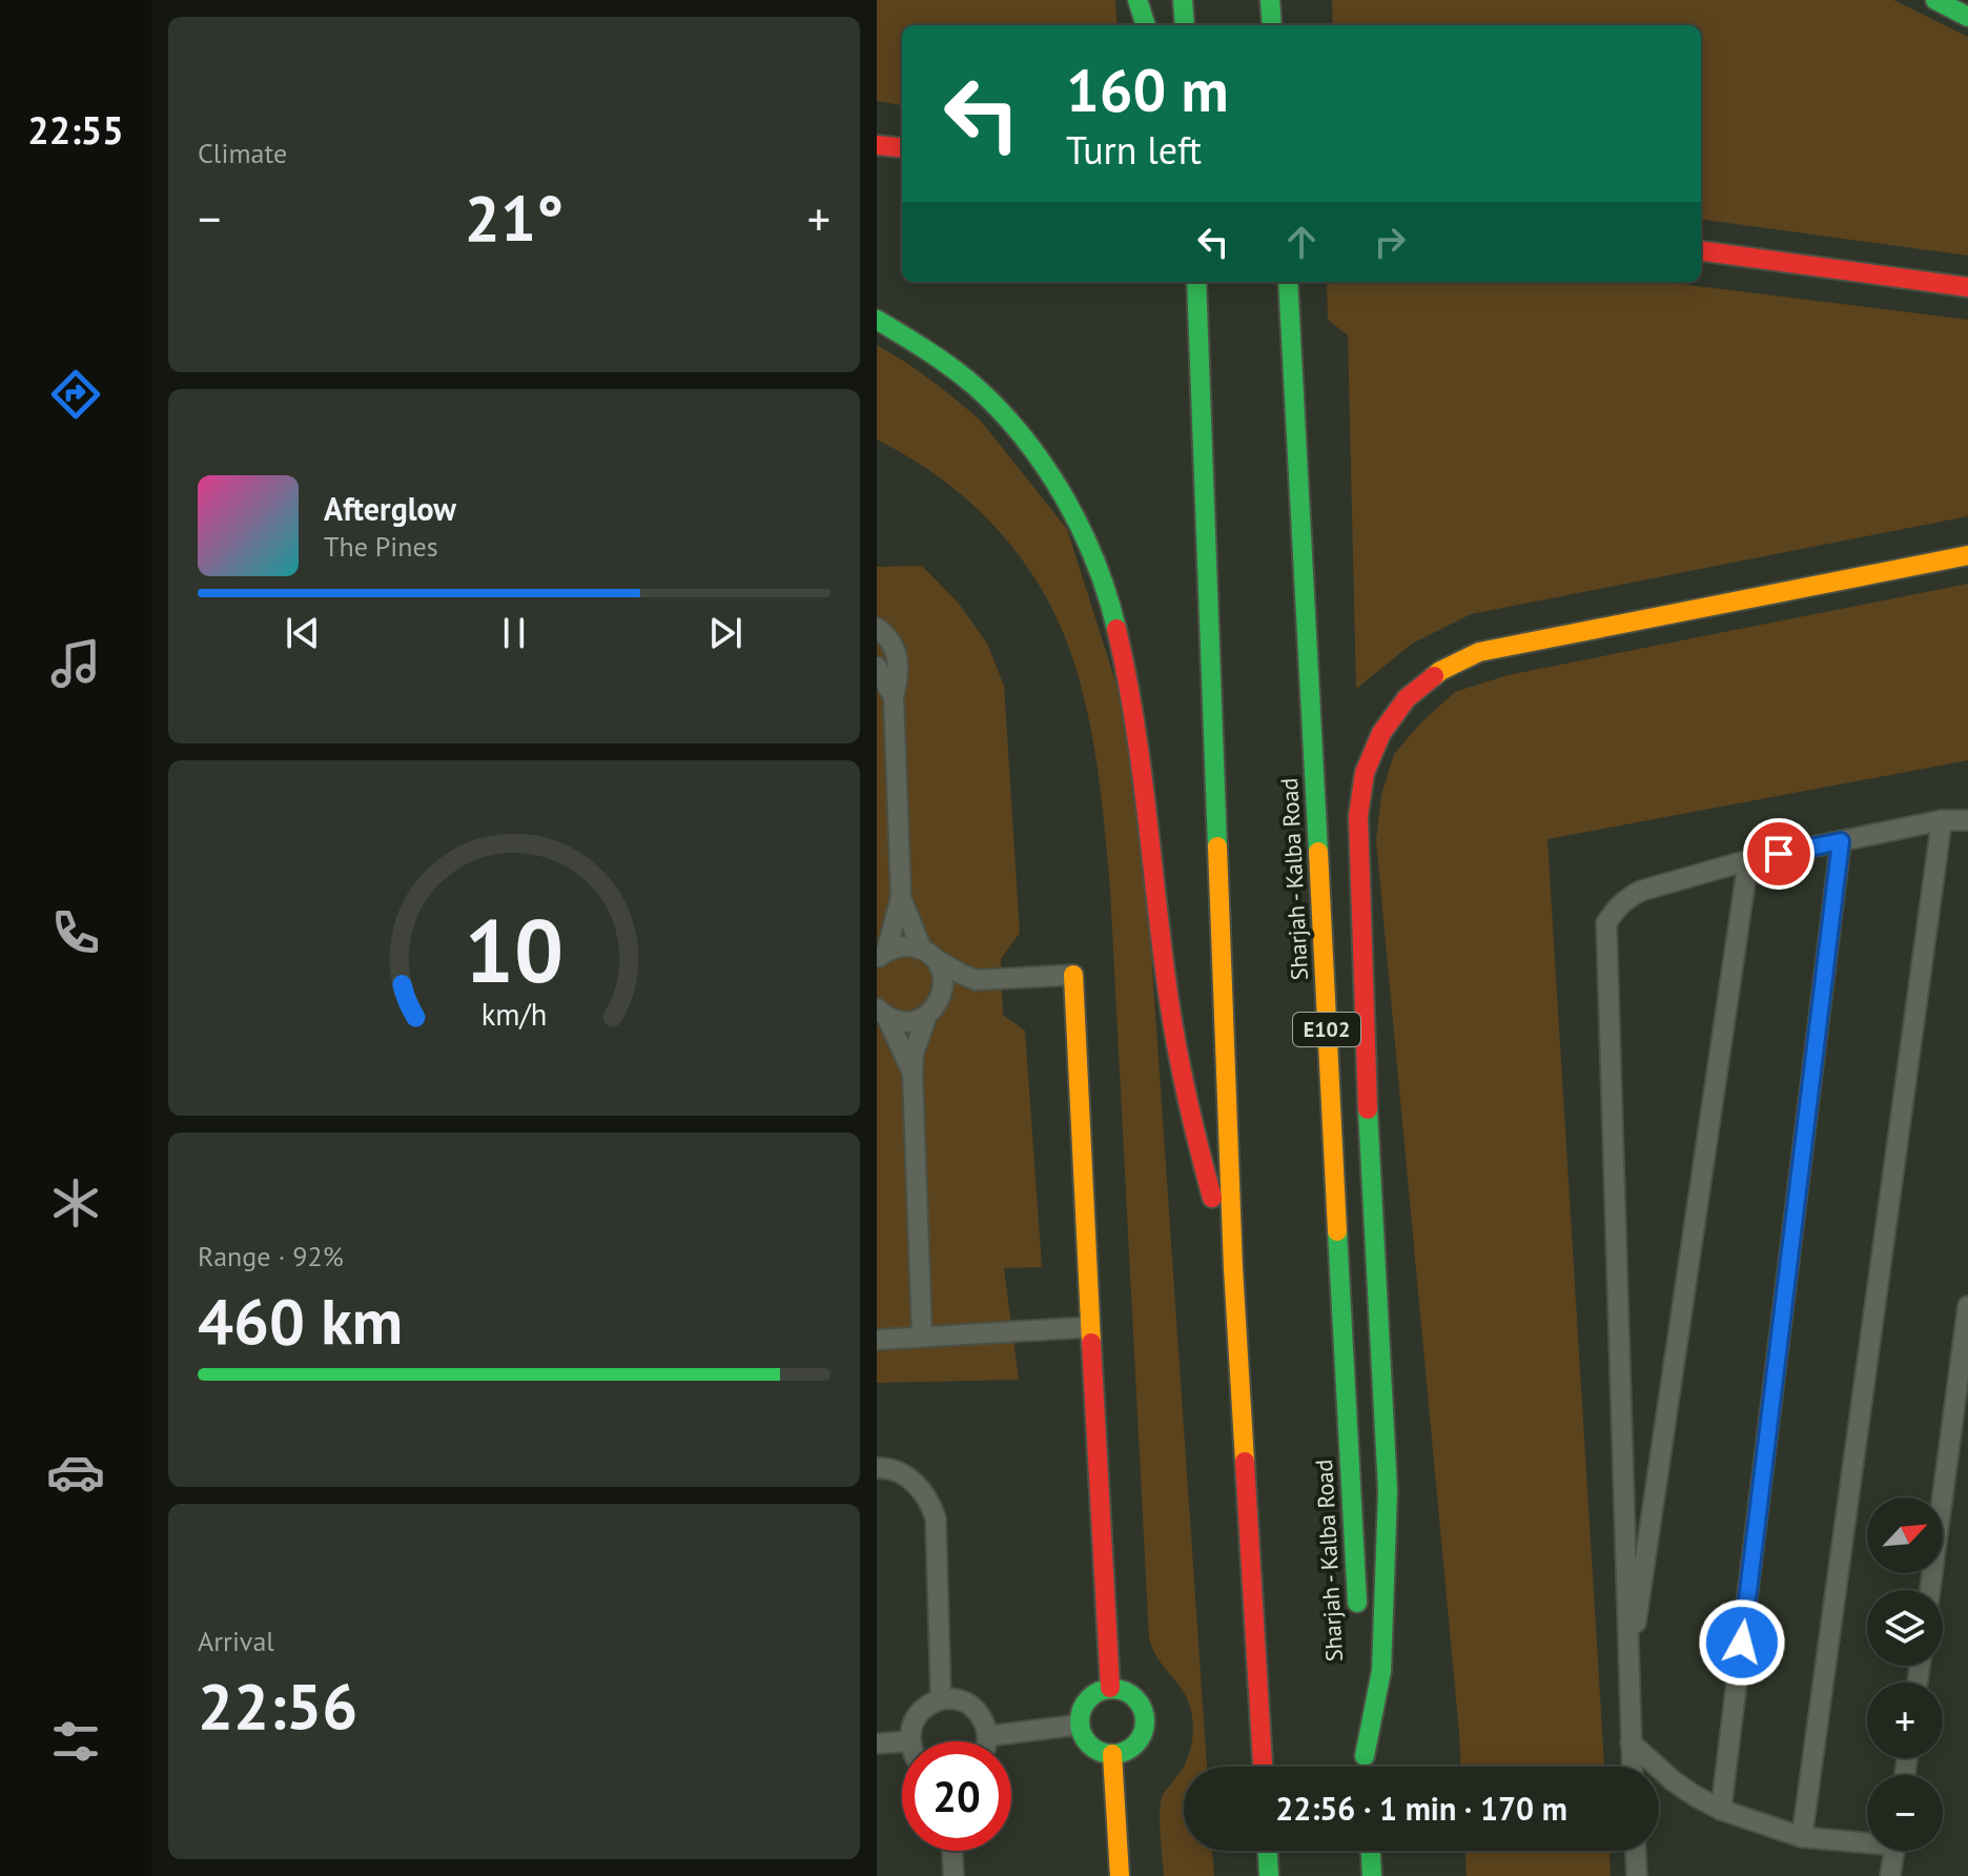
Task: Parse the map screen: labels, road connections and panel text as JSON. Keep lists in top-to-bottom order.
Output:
{
  "streets": {
    "main road": ["Sharjah - Kalba Road", "E102"]
  },
  "north": "top right",
  "page": {
    "tabs": "22:55",
    "tile": [
      "Climate",
      ["Range · 92%", "460 km"],
      ["Arrival", "22:56"]
    ],
    "turn": ["160 m", "Turn left"],
    "heat": ["−", "21°", "+"],
    "song": ["Afterglow", "The Pines"],
    "map_buttons": ["+", "−"],
    "limit": "20",
    "trip": "22:56 · 1 min · 170 m",
    "gauge": ["10", "km/h"]
  }
}
